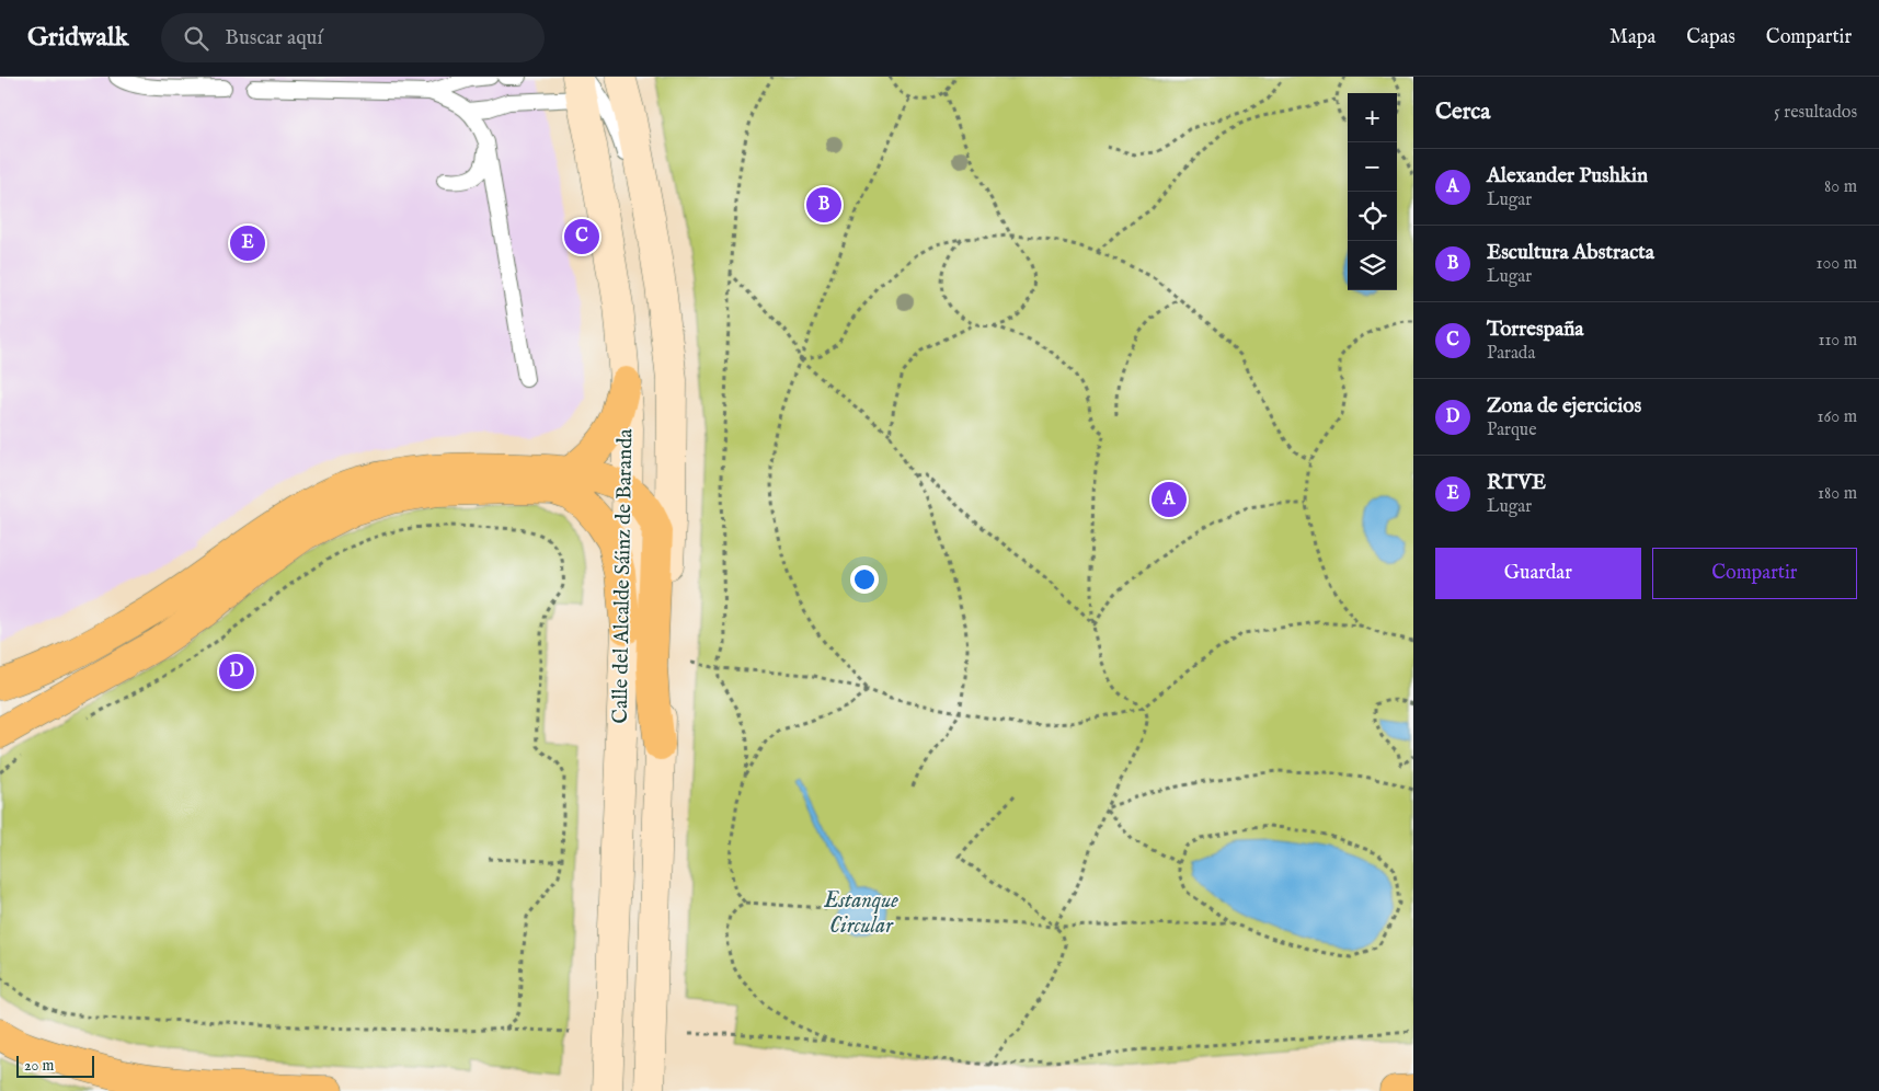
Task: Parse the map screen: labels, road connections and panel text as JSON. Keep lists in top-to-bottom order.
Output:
{
  "streets": {
    "street": ["Calle del Alcalde Sáinz de Baranda"]
  },
  "water": ["Estanque Circular"],
  "scale_bar": "20 m",
  "page": {
    "header": "Gridwalk",
    "search": "Buscar aquí",
    "nav": ["Mapa", "Capas", "Compartir"],
    "heading": ["Cerca", "5 resultados"],
    "map_buttons": ["+", "−"],
    "list": [
      {
        "mark": "A",
        "name": "Alexander Pushkin",
        "note": "Lugar",
        "value": "80 m"
      },
      {
        "mark": "B",
        "name": "Escultura Abstracta",
        "note": "Lugar",
        "value": "100 m"
      },
      {
        "mark": "C",
        "name": "Torrespaña",
        "note": "Parada",
        "value": "110 m"
      },
      {
        "mark": "D",
        "name": "Zona de ejercicios",
        "note": "Parque",
        "value": "160 m"
      },
      {
        "mark": "E",
        "name": "RTVE",
        "note": "Lugar",
        "value": "180 m"
      }
    ],
    "pins": [
      "B",
      "C",
      "E",
      "A",
      "D"
    ],
    "buttons": ["Guardar", "Compartir"],
    "scale": "20 m"
  }
}
